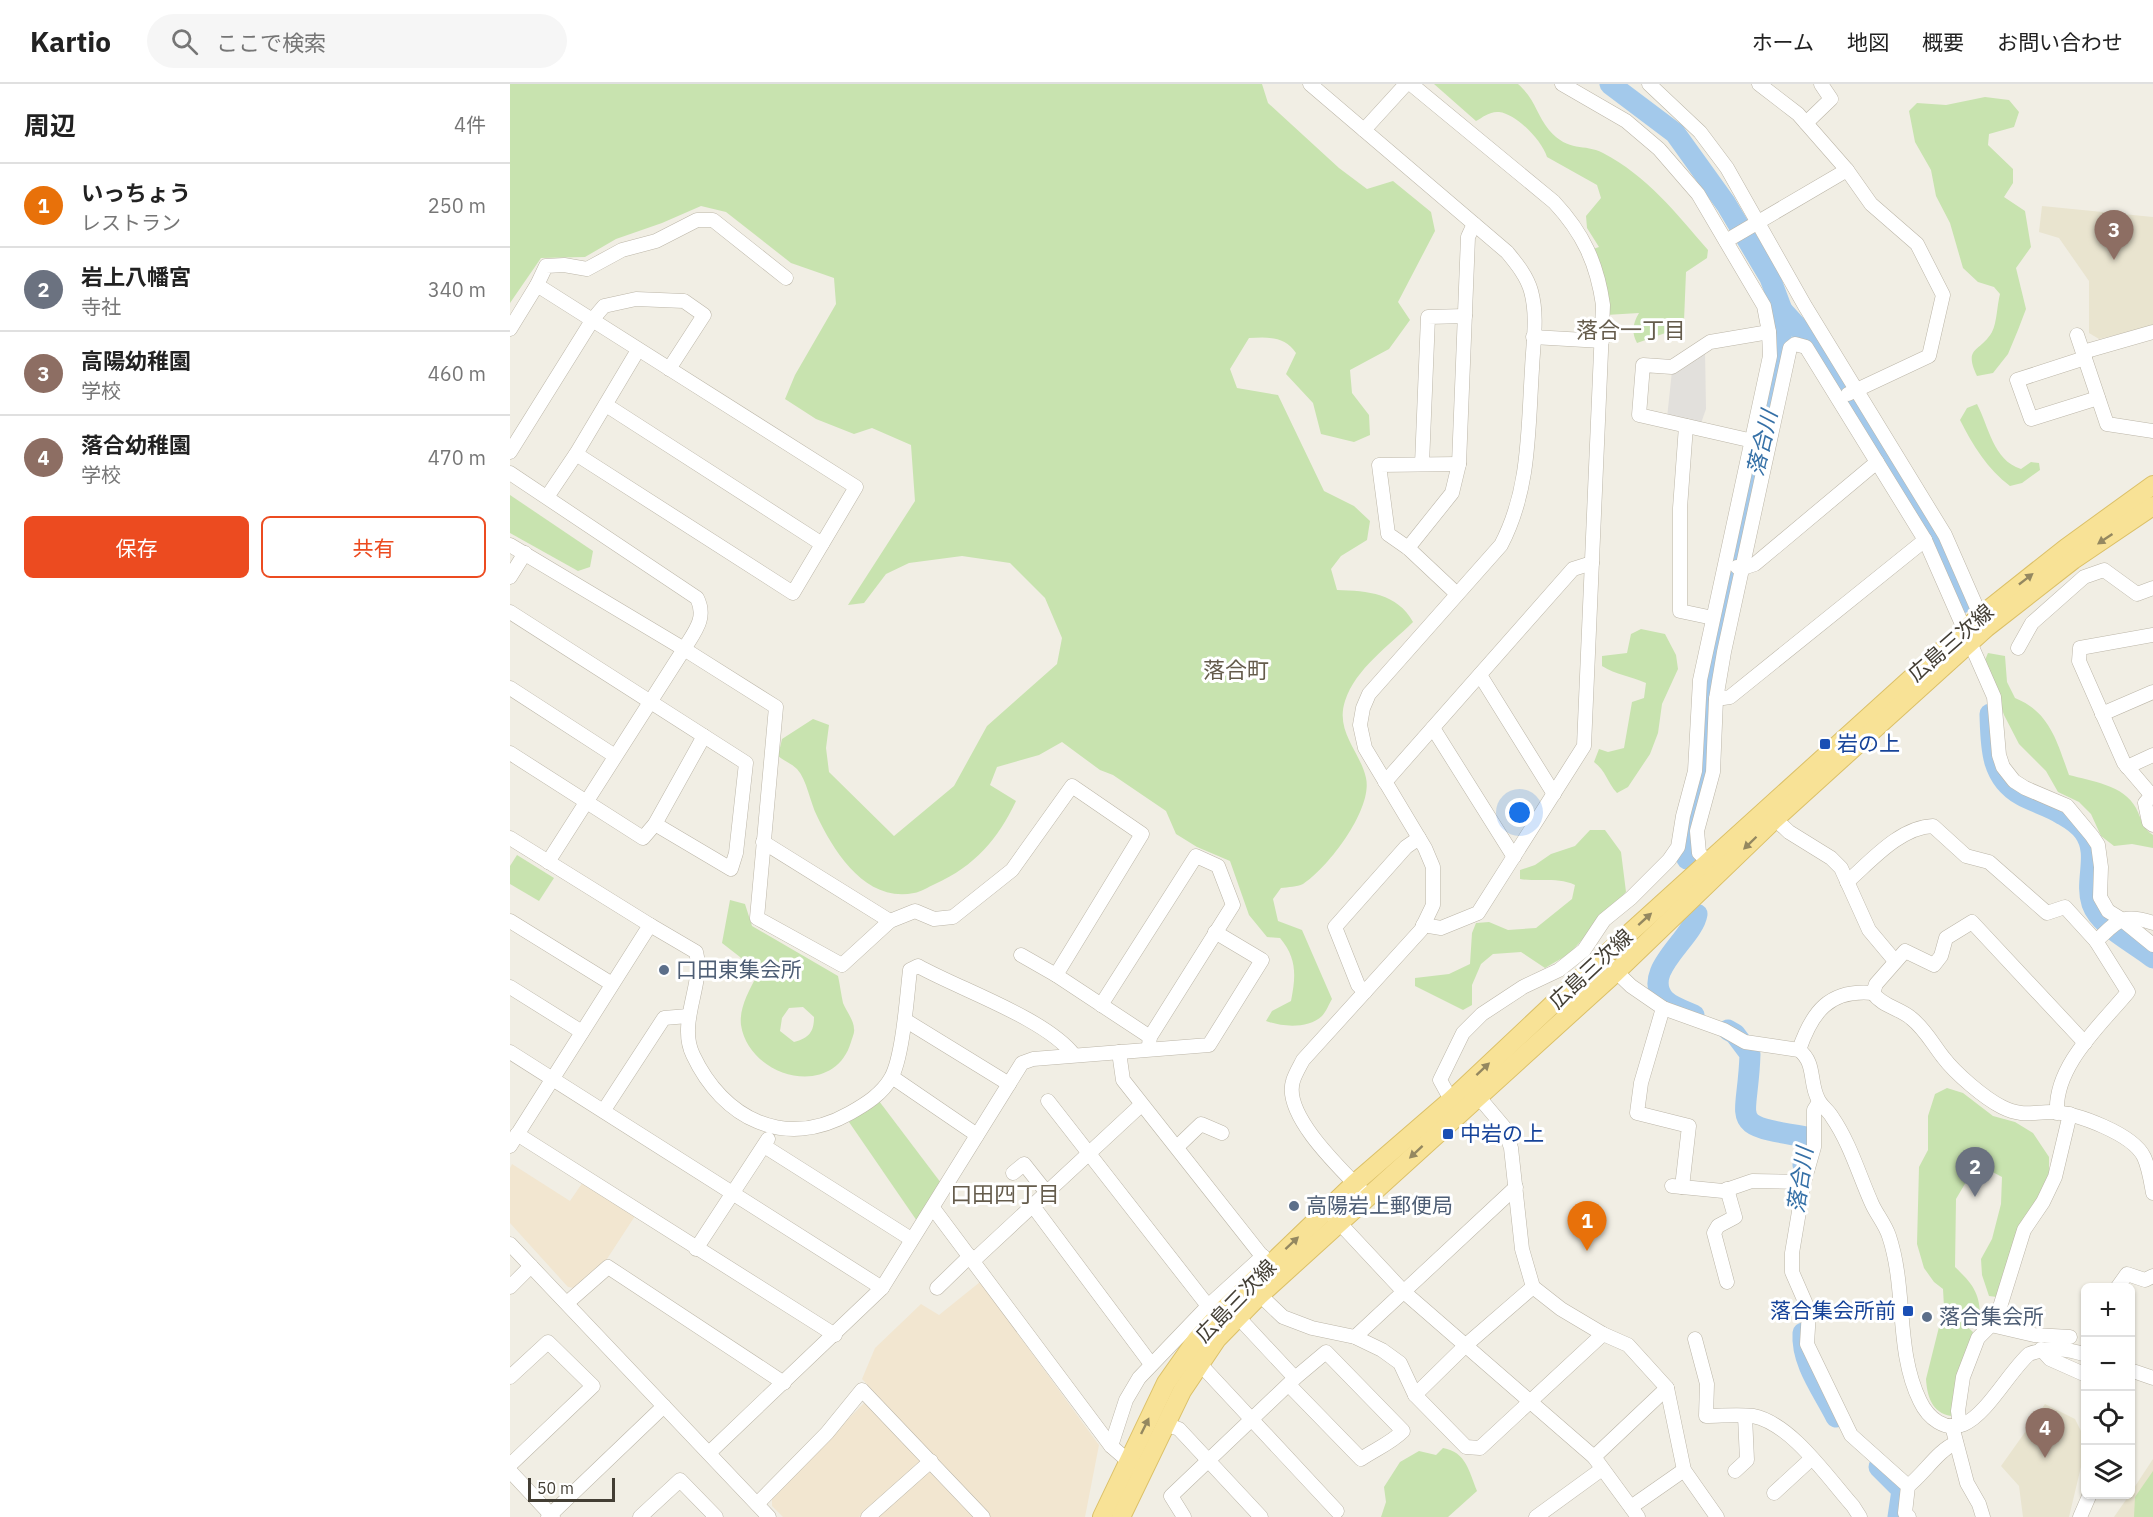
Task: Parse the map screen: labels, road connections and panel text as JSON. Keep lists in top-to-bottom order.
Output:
{
  "streets": {
    "main road": ["広島三次線"]
  },
  "districts": ["落合一丁目", "落合町", "口田四丁目"],
  "water": ["落合川"],
  "places": {
    "transit": ["岩の上", "中岩の上", "落合集会所前"],
    "other": ["口田東集会所", "高陽岩上郵便局", "落合集会所"]
  },
  "scale_bar": "50 m",
  "page": {
    "header": "Kartio",
    "search": "ここで検索",
    "nav": [
      "ホーム",
      "地図",
      "概要",
      "お問い合わせ"
    ],
    "heading": ["周辺", "4件"],
    "list": [
      {
        "mark": "1",
        "name": "いっちょう",
        "note": "レストラン",
        "value": "250 m"
      },
      {
        "mark": "2",
        "name": "岩上八幡宮",
        "note": "寺社",
        "value": "340 m"
      },
      {
        "mark": "3",
        "name": "高陽幼稚園",
        "note": "学校",
        "value": "460 m"
      },
      {
        "mark": "4",
        "name": "落合幼稚園",
        "note": "学校",
        "value": "470 m"
      }
    ],
    "pins": [
      "3",
      "2",
      "1",
      "4"
    ],
    "buttons": ["保存", "共有"],
    "map_buttons": ["+", "−"],
    "scale": "50 m"
  }
}
